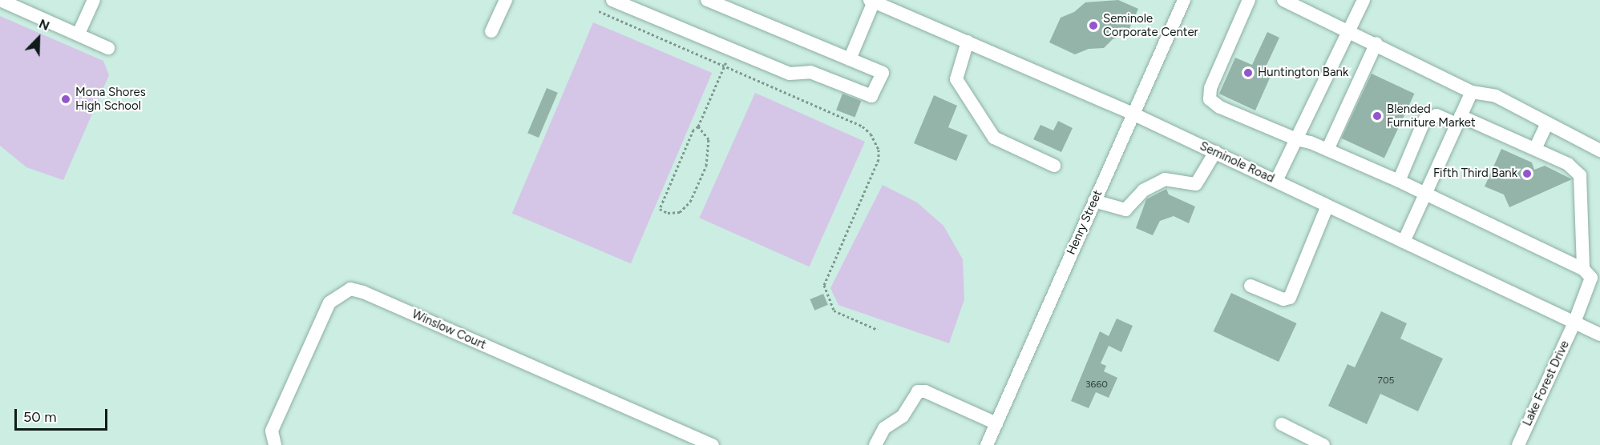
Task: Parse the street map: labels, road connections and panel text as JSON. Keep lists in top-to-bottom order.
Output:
{
  "streets": {
    "street": [
      "Seminole Road",
      "Henry Street",
      "Winslow Court",
      "Lake Forest Drive"
    ]
  },
  "crossings": [
    ["Seminole Road", "Henry Street"],
    ["Seminole Road", "Lake Forest Drive"]
  ],
  "places": [
    "Seminole Corporate Center",
    "Huntington Bank",
    "Mona Shores High School",
    "Blended Furniture Market",
    "Fifth Third Bank"
  ],
  "house_numbers": ["705", "3660"],
  "scale_bar": "50 m",
  "north": "top right"
}
